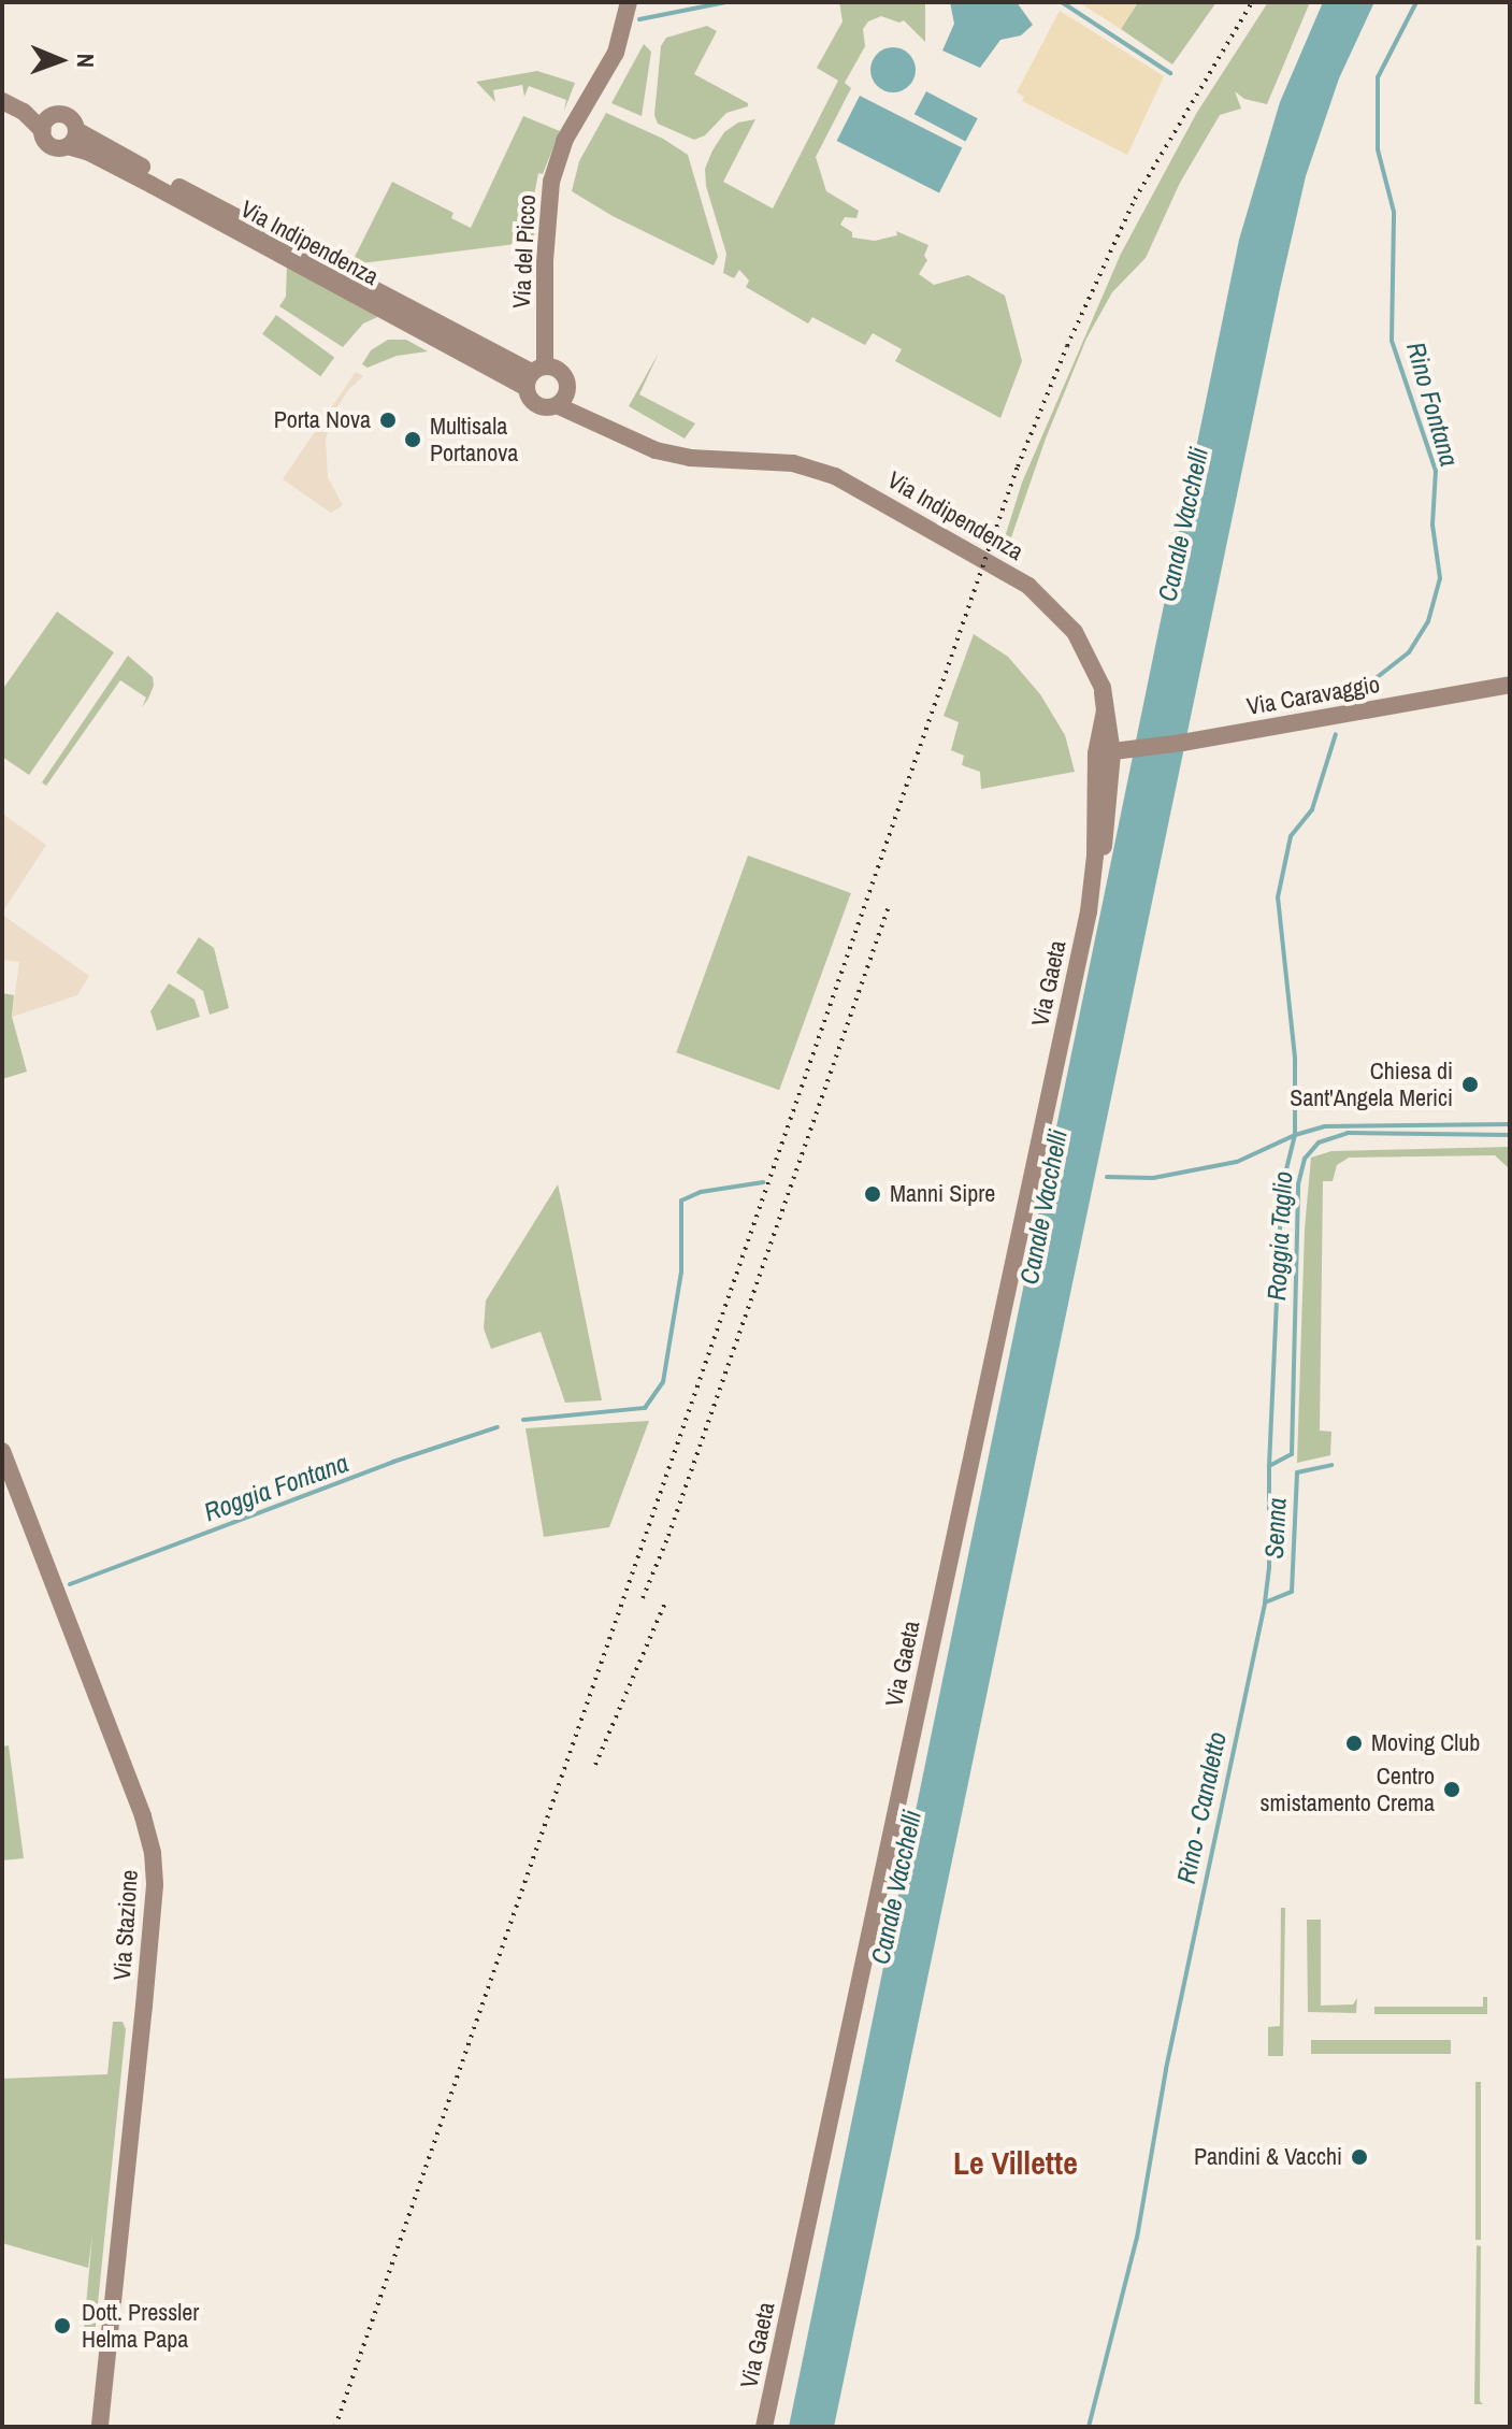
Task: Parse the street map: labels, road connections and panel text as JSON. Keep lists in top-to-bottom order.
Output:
{
  "streets": {
    "main road": [
      "Via Indipendenza",
      "Via del Picco",
      "Via Caravaggio",
      "Via Gaeta",
      "Via Stazione"
    ]
  },
  "crossings": [
    ["Via Indipendenza", "Via del Picco"],
    ["Via Indipendenza", "Via Caravaggio"],
    ["Via Indipendenza", "Via Gaeta"],
    ["Via Caravaggio", "Via Gaeta"]
  ],
  "districts": ["Le Villette"],
  "water": [
    "Rino Fontana",
    "Canale Vacchelli",
    "Roggia Taglio",
    "Roggia Fontana",
    "Senna",
    "Rino - Canaletto"
  ],
  "places": [
    "Porta Nova",
    "Multisala Portanova",
    "Chiesa di Sant'Angela Merici",
    "Manni Sipre",
    "Moving Club",
    "Centro smistamento Crema",
    "Pandini & Vacchi",
    "Dott. Pressler Helma Papa"
  ],
  "north": "right"
}
